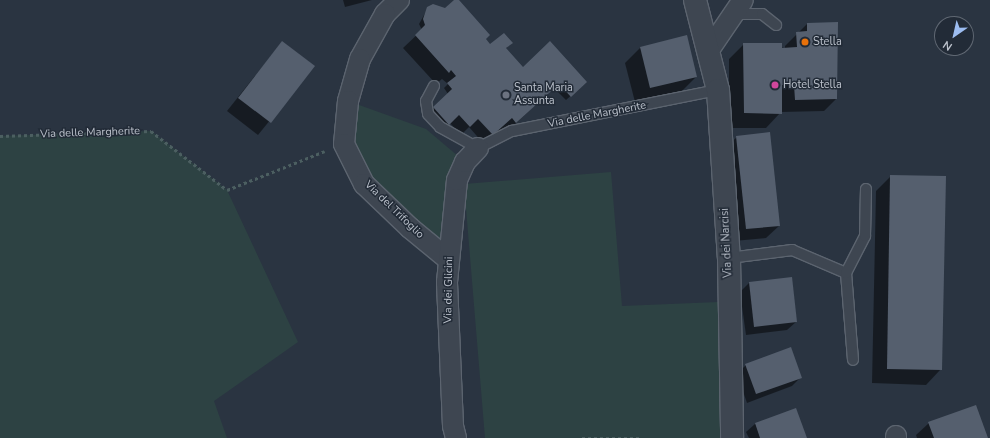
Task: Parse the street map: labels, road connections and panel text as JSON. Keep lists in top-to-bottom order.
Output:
{
  "streets": {
    "street": ["Via del Trifoglio", "Via dei Narcisi", "Via dei Glicini"],
    "lane": ["Via delle Margherite"]
  },
  "crossings": [
    ["Via delle Margherite", "Via del Trifoglio"],
    ["Via delle Margherite", "Via dei Narcisi"],
    ["Via delle Margherite", "Via dei Glicini"],
    ["Via del Trifoglio", "Via dei Glicini"]
  ],
  "places": ["Stella", "Hotel Stella", "Santa Maria Assunta"],
  "north": "bottom left"
}
